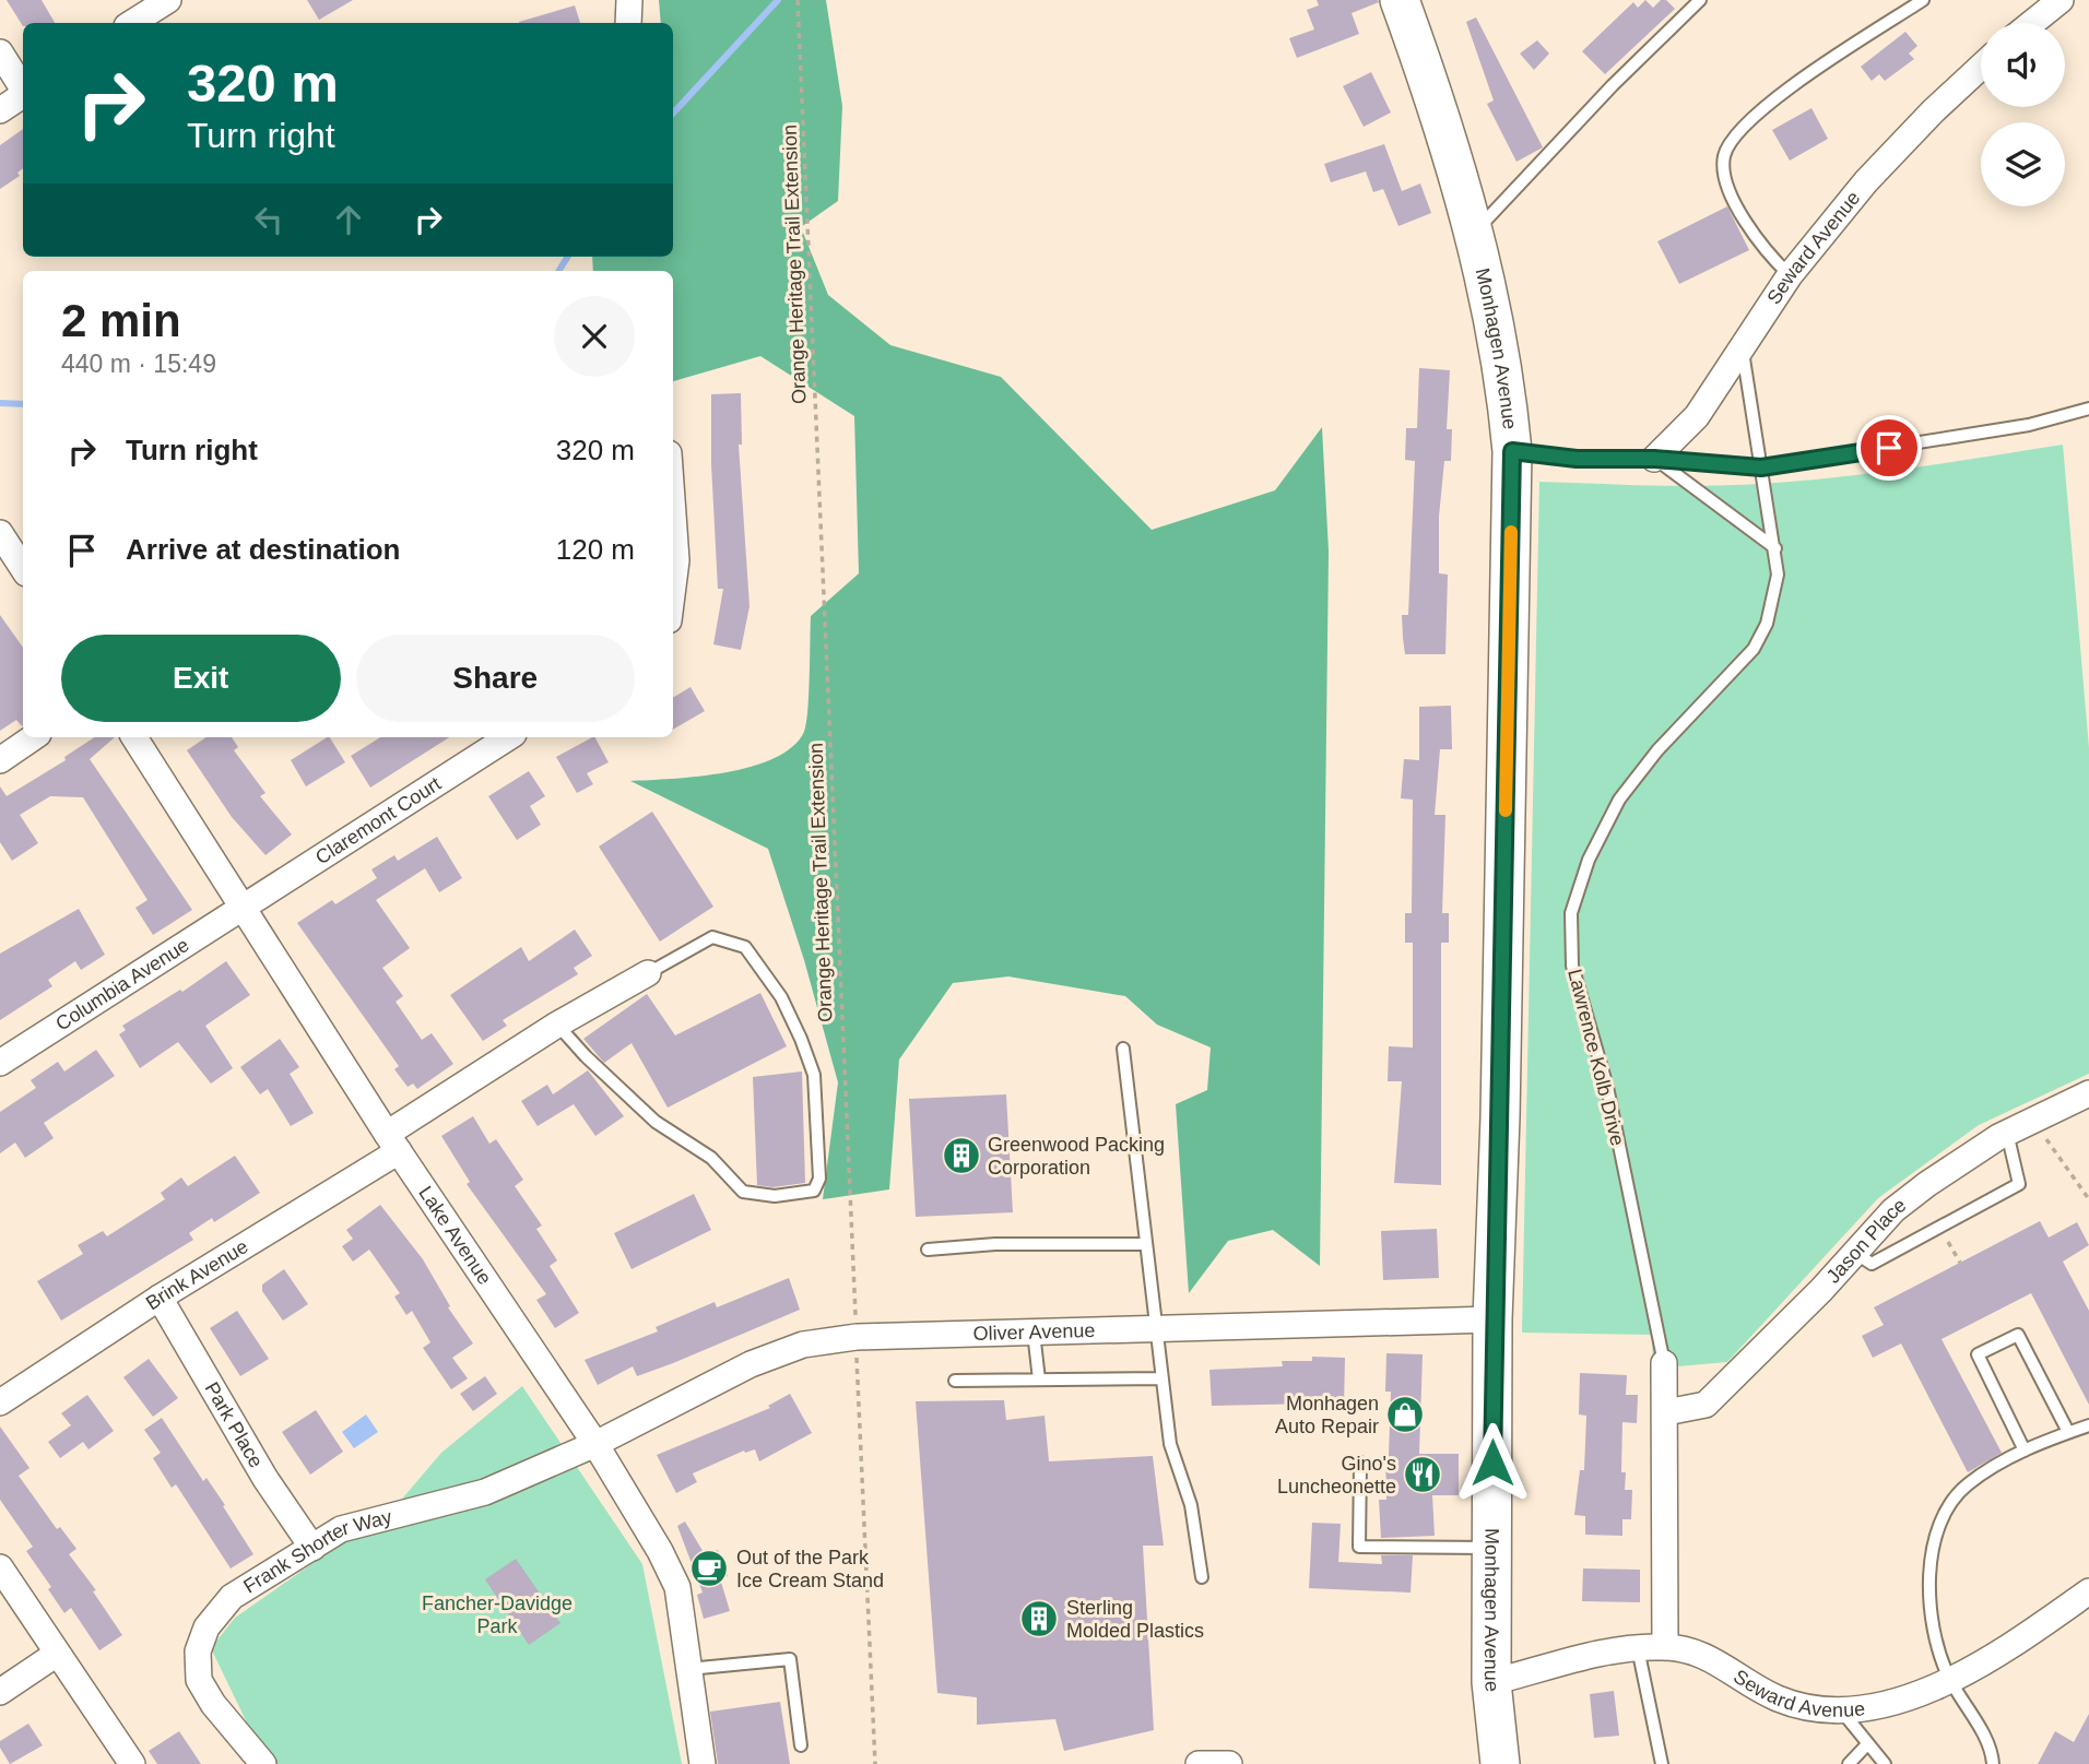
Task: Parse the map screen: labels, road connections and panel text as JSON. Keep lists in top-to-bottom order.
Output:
{
  "streets": {
    "main road": ["Monhagen Avenue"],
    "street": [
      "Seward Avenue",
      "Claremont Court",
      "Columbia Avenue",
      "Lawrence Kolb Drive",
      "Lake Avenue",
      "Jason Place",
      "Brink Avenue",
      "Oliver Avenue",
      "Park Place",
      "Frank Shorter Way"
    ],
    "path": ["Orange Heritage Trail Extension"]
  },
  "crossings": [
    ["Seward Avenue", "Monhagen Avenue"],
    ["Seward Avenue", "Lawrence Kolb Drive"],
    ["Orange Heritage Trail Extension", "Oliver Avenue"],
    ["Monhagen Avenue", "Oliver Avenue"],
    ["Claremont Court", "Columbia Avenue"],
    ["Claremont Court", "Lake Avenue"],
    ["Columbia Avenue", "Lake Avenue"],
    ["Lawrence Kolb Drive", "Jason Place"],
    ["Lake Avenue", "Brink Avenue"],
    ["Lake Avenue", "Oliver Avenue"],
    ["Lake Avenue", "Frank Shorter Way"],
    ["Brink Avenue", "Park Place"],
    ["Oliver Avenue", "Frank Shorter Way"],
    ["Park Place", "Frank Shorter Way"]
  ],
  "parks": ["Fancher-Davidge Park"],
  "places": {
    "building": ["Greenwood Packing Corporation", "Sterling Molded Plastics"],
    "shop": ["Monhagen Auto Repair"],
    "restaurant": ["Gino's Luncheonette"],
    "cafe": ["Out of the Park Ice Cream Stand"]
  },
  "page": {
    "turn": ["320 m", "Turn right"],
    "heading": ["2 min", "440 m · 15:49"],
    "list": [
      {
        "name": "Turn right",
        "value": "320 m"
      },
      {
        "name": "Arrive at destination",
        "value": "120 m"
      }
    ],
    "buttons": ["Exit", "Share"]
  }
}
